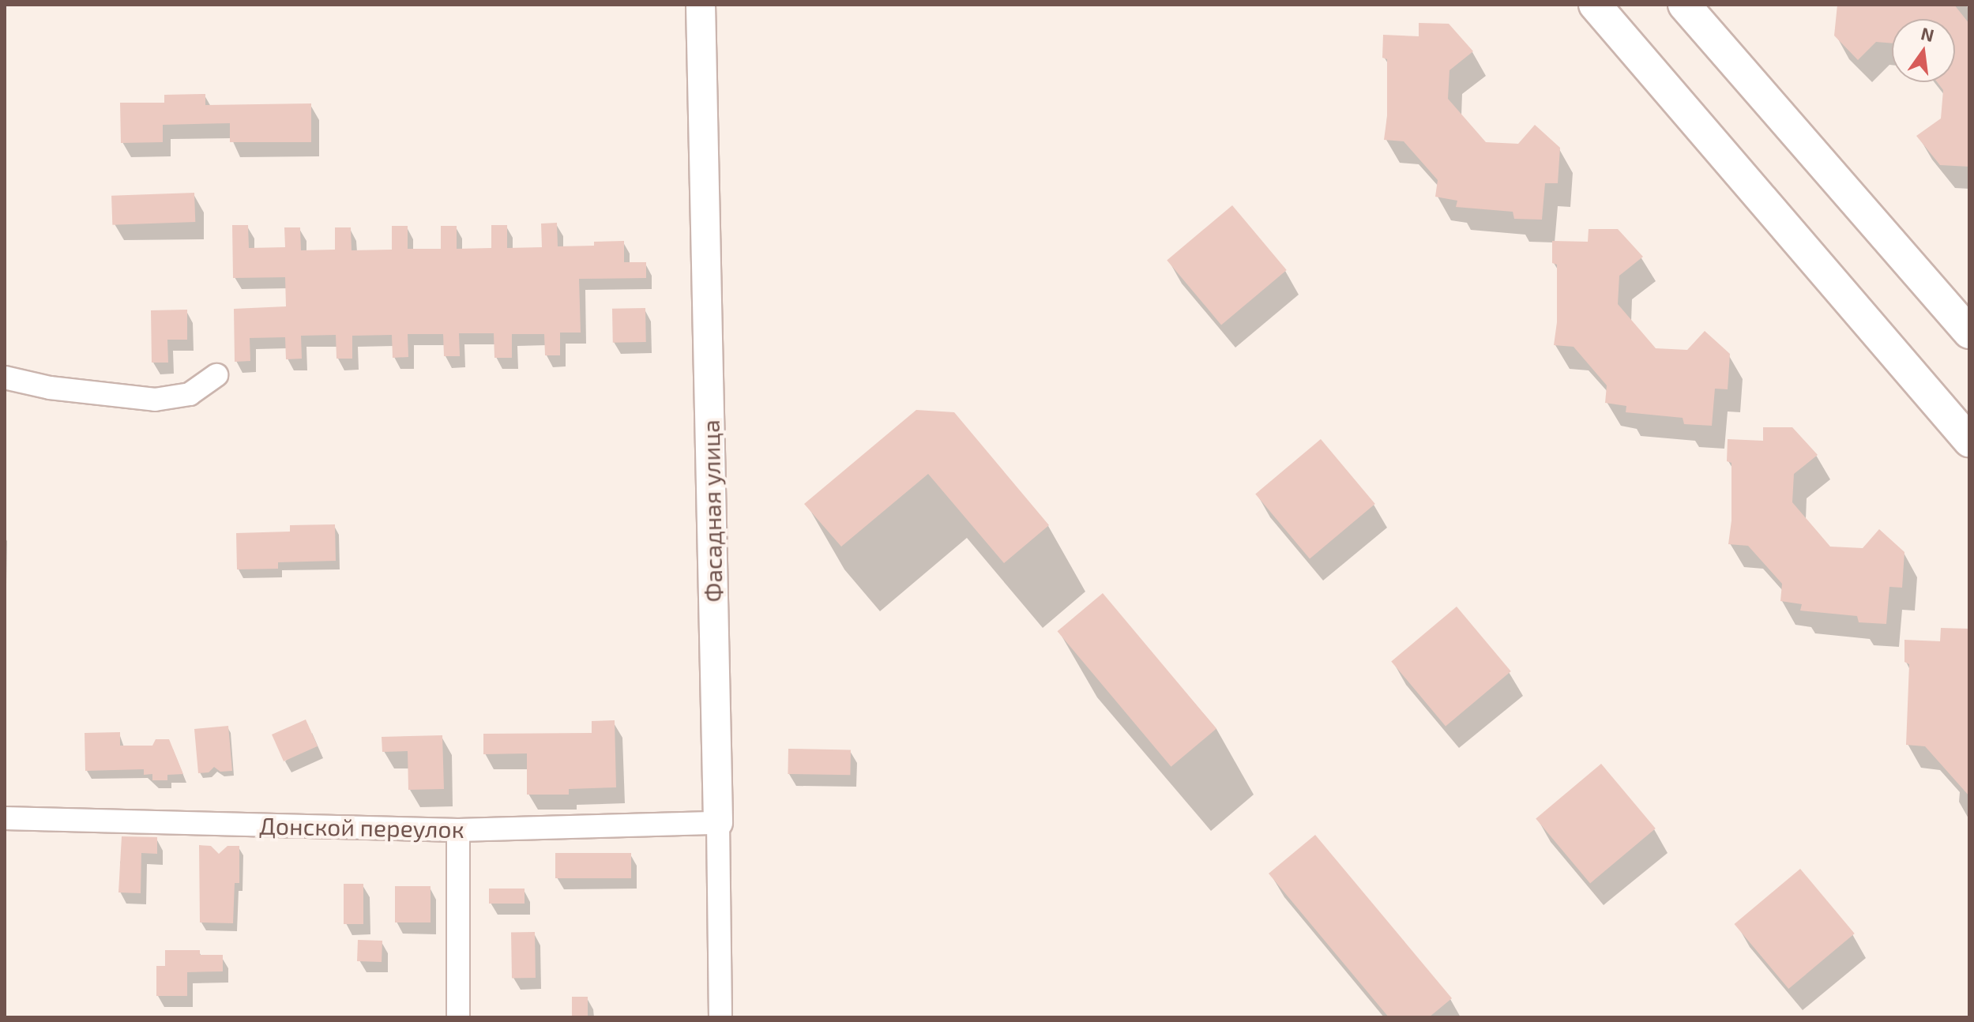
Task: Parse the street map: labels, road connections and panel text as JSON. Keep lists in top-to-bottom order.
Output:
{
  "streets": {
    "street": ["Фасадная улица", "Донской переулок"]
  },
  "crossings": [
    ["Фасадная улица", "Донской переулок"]
  ],
  "north": "top"
}
